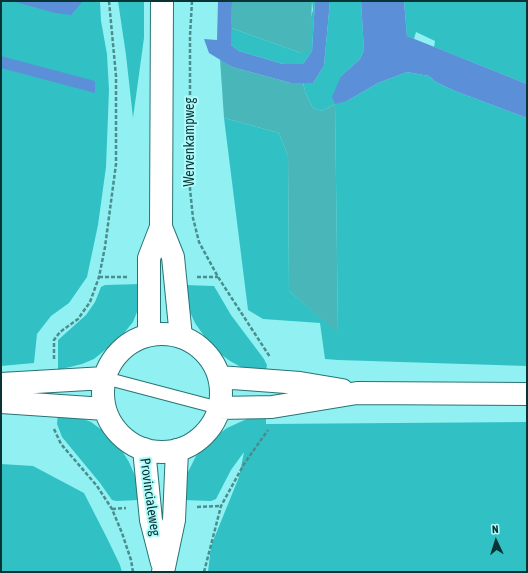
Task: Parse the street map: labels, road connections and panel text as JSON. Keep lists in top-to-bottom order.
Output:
{
  "streets": {
    "main road": ["Wervenkampweg", "Provincialeweg"]
  },
  "north": "top"
}
